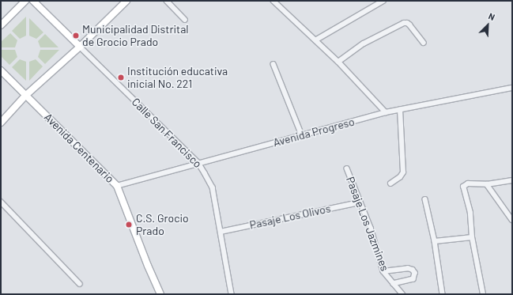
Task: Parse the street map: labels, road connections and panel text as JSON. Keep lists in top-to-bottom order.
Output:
{
  "streets": {
    "main road": ["Avenida Centenario"],
    "street": [
      "Avenida Progreso",
      "Calle San Francisco",
      "Pasaje Los Olivos",
      "Pasaje Los Jazmines"
    ]
  },
  "crossings": [
    ["Avenida Progreso", "Calle San Francisco"],
    ["Avenida Progreso", "Avenida Centenario"],
    ["Calle San Francisco", "Pasaje Los Olivos"],
    ["Pasaje Los Olivos", "Pasaje Los Jazmines"]
  ],
  "places": ["Municipalidad Distrital de Grocio Prado", "Institución educativa inicial No. 221", "C.S. Grocio Prado"],
  "north": "top right"
}
